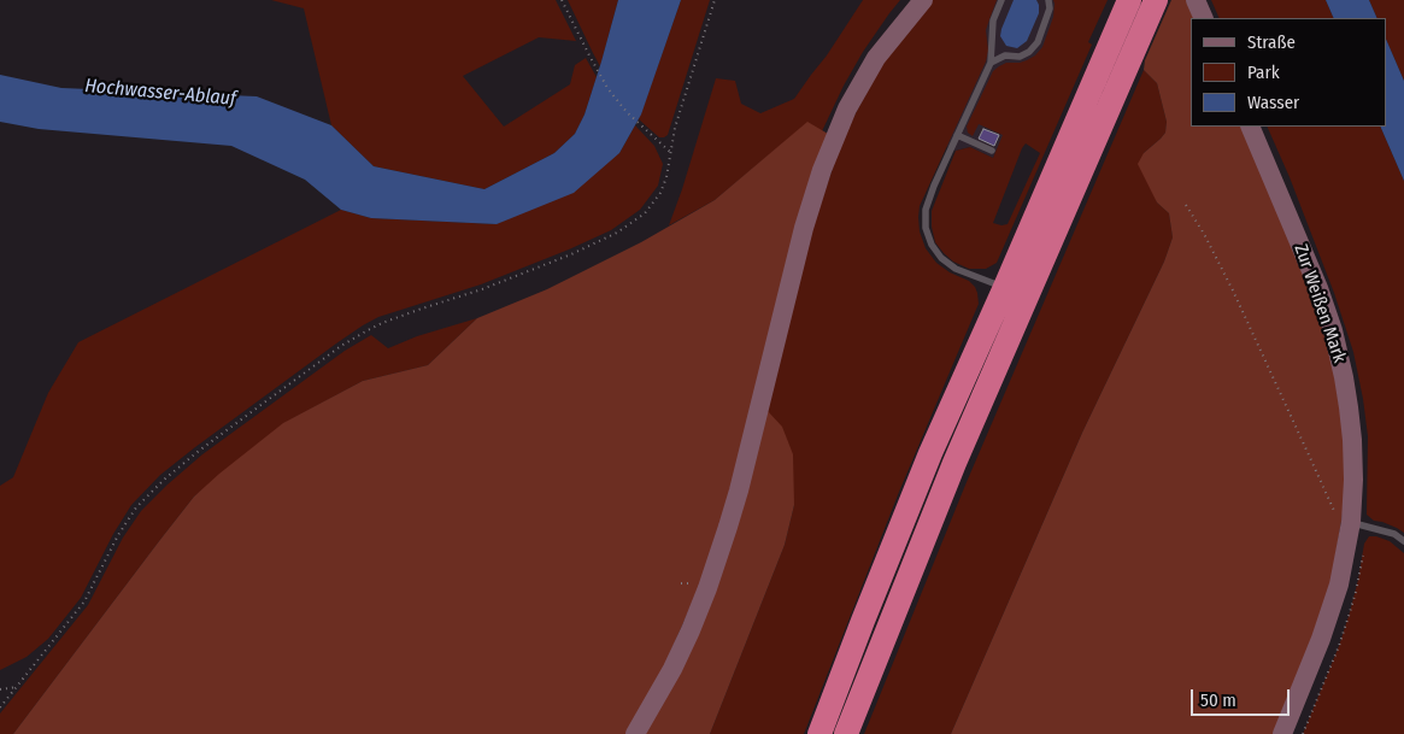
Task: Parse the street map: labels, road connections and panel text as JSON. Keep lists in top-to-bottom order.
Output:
{
  "streets": {
    "main road": ["Zur Weißen Mark"]
  },
  "water": ["Hochwasser-Ablauf"],
  "legend": ["Straße", "Park", "Wasser"],
  "scale_bar": "50 m"
}
